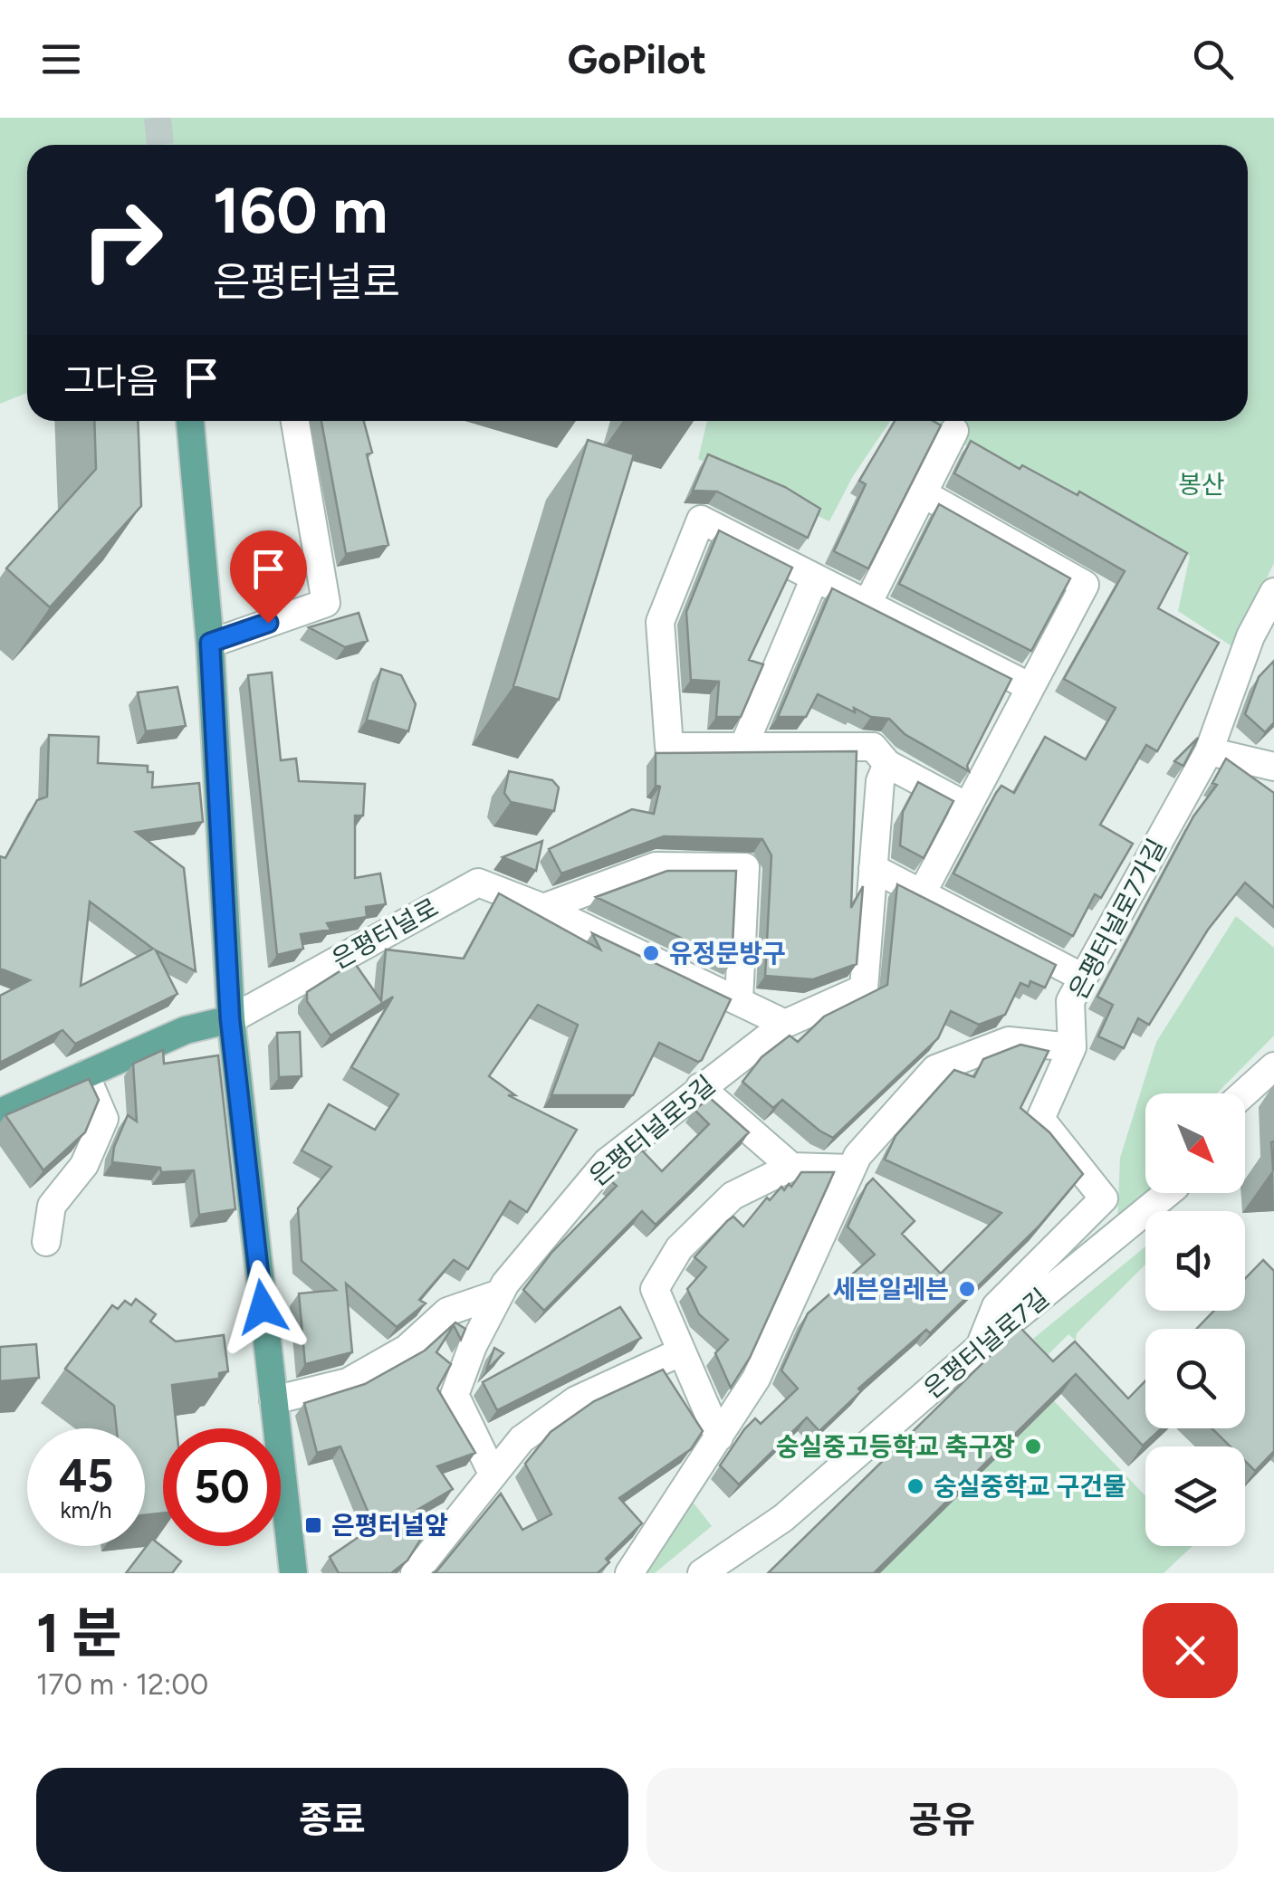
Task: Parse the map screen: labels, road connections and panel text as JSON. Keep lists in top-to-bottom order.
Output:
{
  "streets": {
    "street": [
      "은평터널로7가길",
      "은평터널로",
      "은평터널로5길",
      "은평터널로7길"
    ]
  },
  "crossings": [
    ["은평터널로7가길", "은평터널로7길"]
  ],
  "parks": ["봉산"],
  "places": {
    "other": [
      "유정문방구",
      "세븐일레븐",
      "숭실중고등학교 축구장",
      "숭실중학교 구건물"
    ],
    "transit": ["은평터널앞"]
  },
  "north": "bottom right",
  "page": {
    "header": "GoPilot",
    "turn": ["160 m", "은평터널로"],
    "then": "그다음",
    "speed": "45 km/h",
    "limit": "50",
    "heading": ["1 분", "170 m · 12:00"],
    "buttons": ["종료", "공유"]
  }
}
